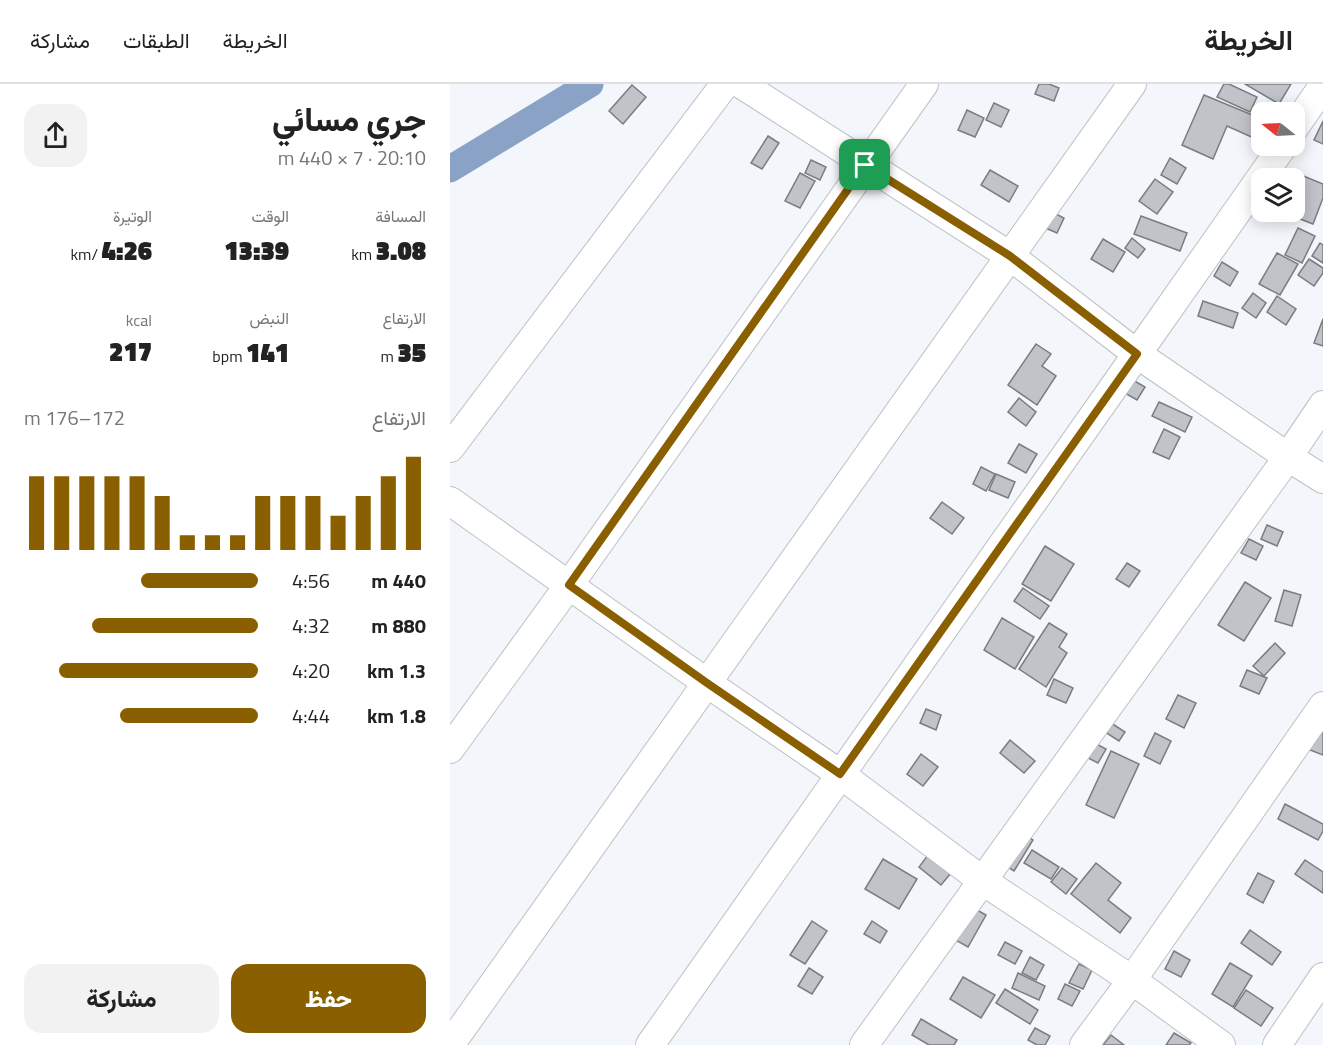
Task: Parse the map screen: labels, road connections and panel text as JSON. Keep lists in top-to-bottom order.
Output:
{
  "north": "left",
  "page": {
    "header": "الخريطة",
    "nav": ["الخريطة", "الطبقات", "مشاركة"],
    "heading": ["جري مسائي", "20:10 · 7 × 440 m"],
    "stats": [
      ["المسافة", "3.08 km"],
      ["الوقت", "13:39"],
      ["الوتيرة", "4:26 /km"],
      ["الارتفاع", "35 m"],
      ["النبض", "141 bpm"],
      ["kcal", "217"]
    ],
    "chart": ["الارتفاع", "172–176 m"],
    "list": [
      {
        "name": "440 m",
        "note": "4:56"
      },
      {
        "name": "880 m",
        "note": "4:32"
      },
      {
        "name": "1.3 km",
        "note": "4:20"
      },
      {
        "name": "1.8 km",
        "note": "4:44"
      }
    ],
    "buttons": ["حفظ", "مشاركة"]
  }
}
